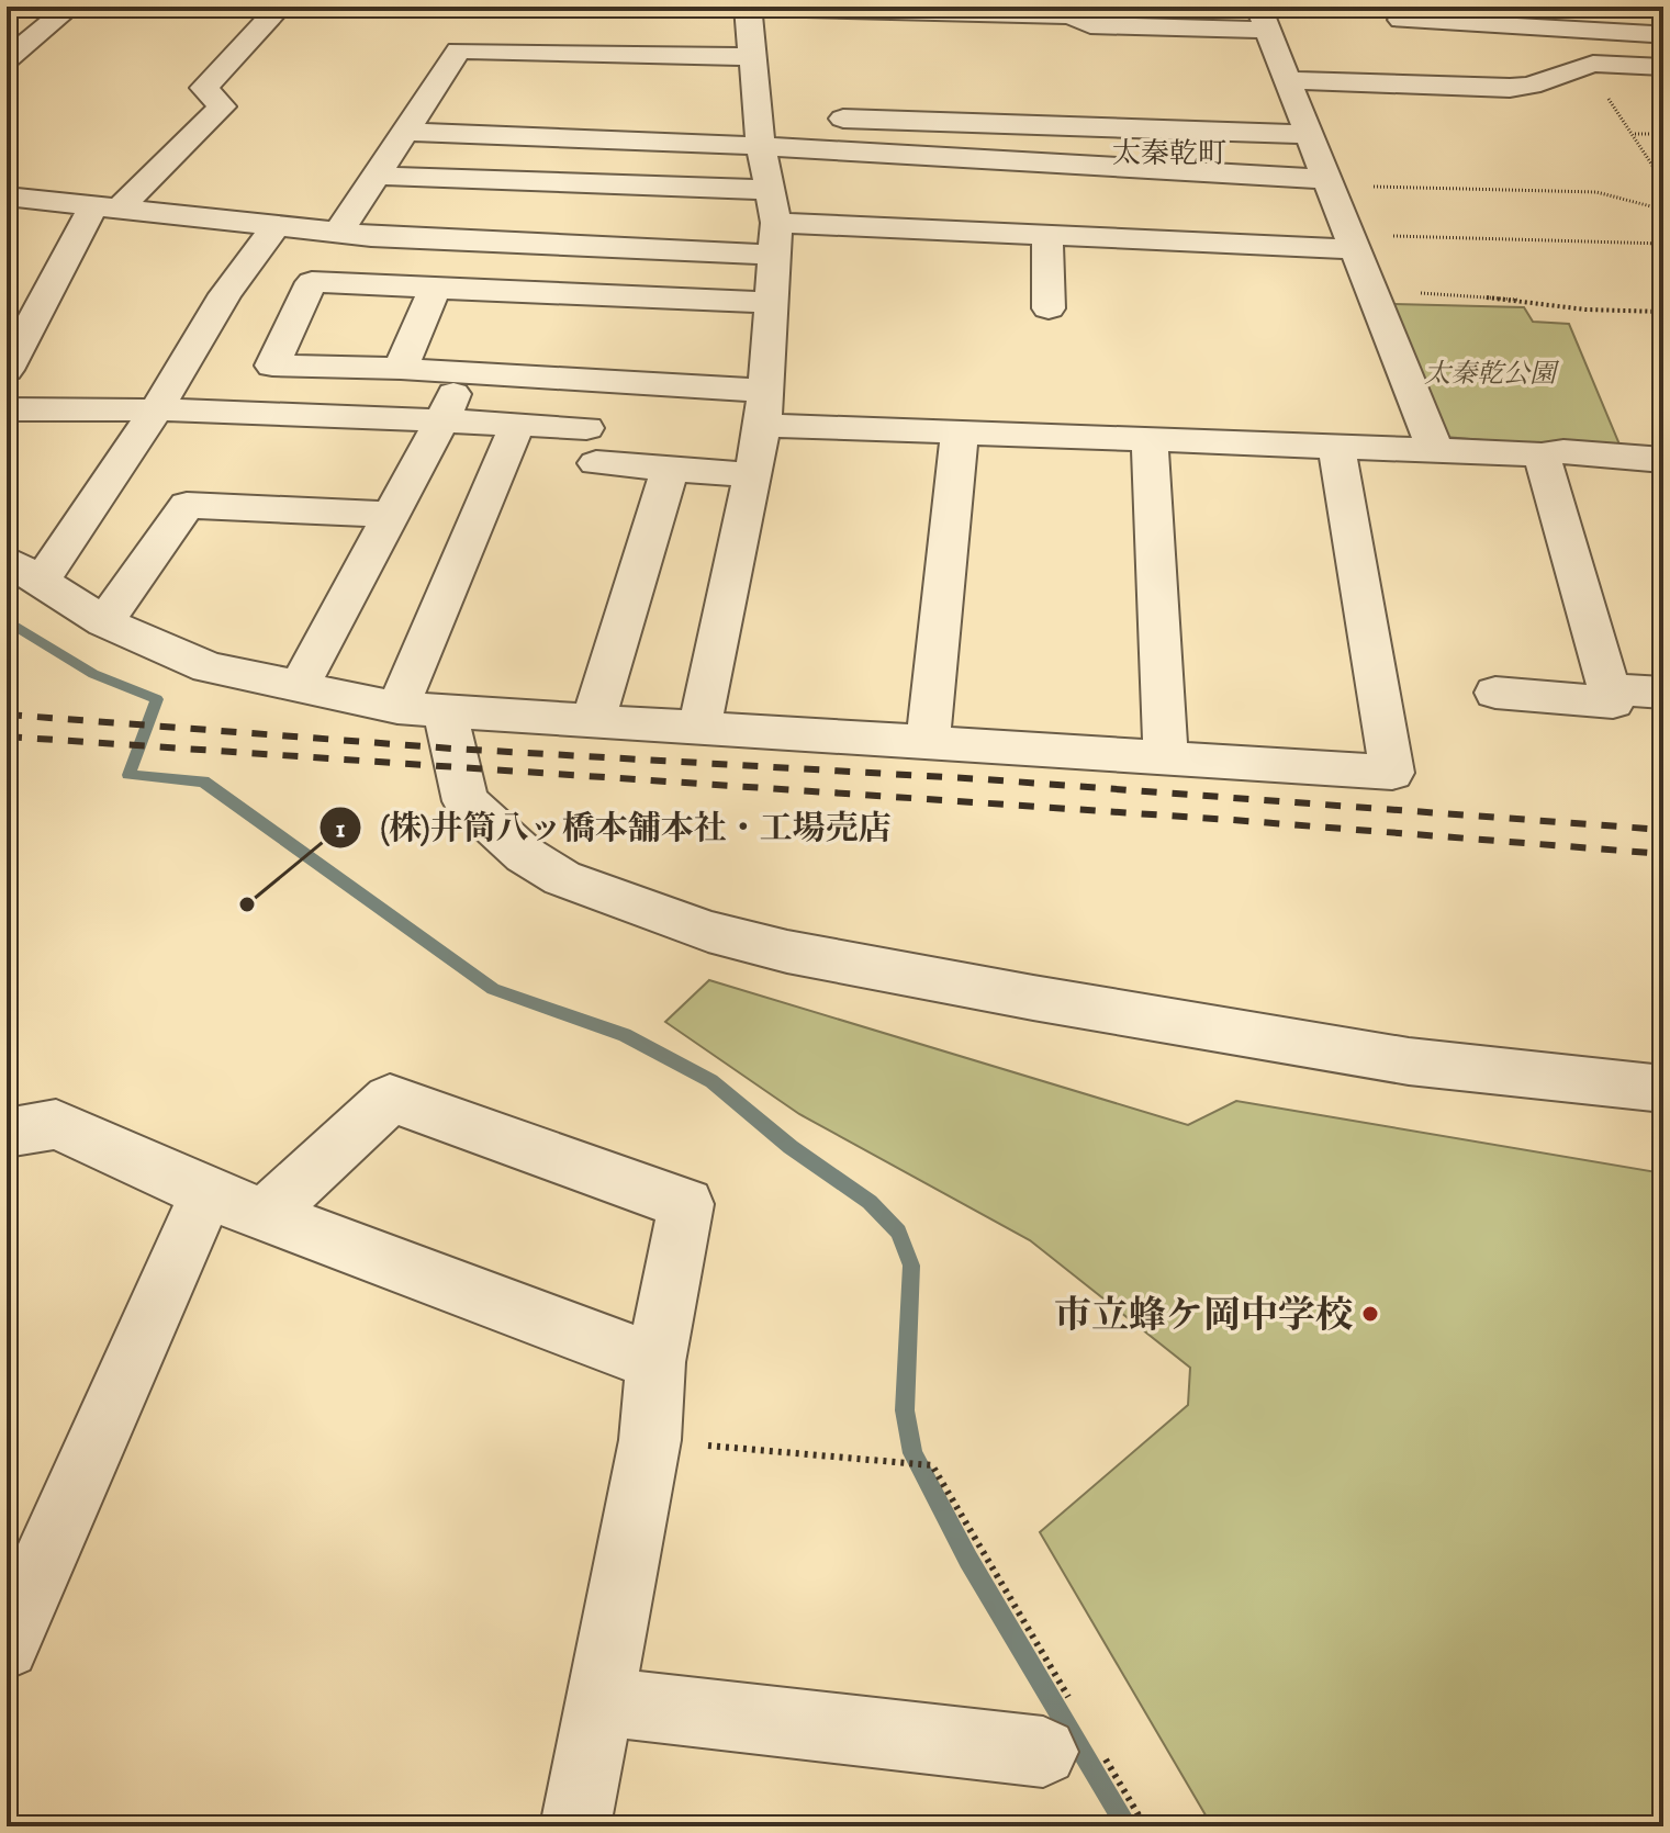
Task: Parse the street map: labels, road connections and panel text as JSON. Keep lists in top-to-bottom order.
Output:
{
  "districts": ["太秦乾町"],
  "parks": ["太秦乾公園"],
  "places": ["(株)井筒八ッ橋本舗本社・工場売店", "市立蜂ケ岡中学校"]
}
